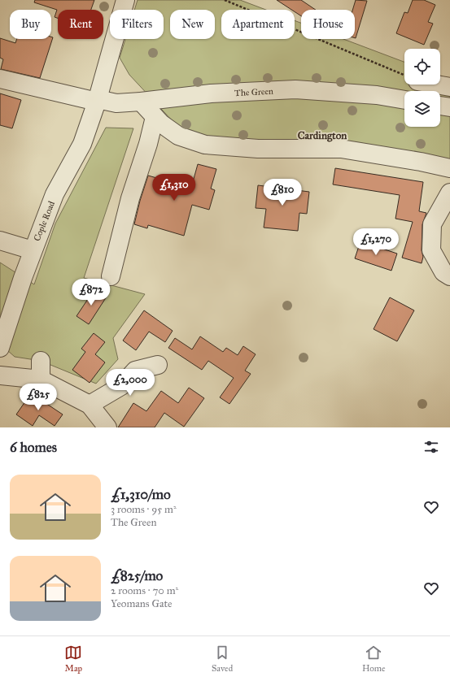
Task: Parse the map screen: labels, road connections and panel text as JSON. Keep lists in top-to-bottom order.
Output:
{
  "streets": {
    "street": ["The Green", "Cople Road"]
  },
  "crossings": [
    ["The Green", "Cople Road"]
  ],
  "districts": ["Cardington"],
  "page": {
    "chip": [
      "Buy",
      "Rent",
      "Filters",
      "New",
      "Apartment",
      "House"
    ],
    "price": [
      "£1,310",
      "£810",
      "£1,270",
      "£872",
      "£2,000",
      "£825"
    ],
    "heading": "6 homes",
    "list": [
      {
        "name": "£1,310/mo",
        "note": "3 rooms · 95 m² · The Green"
      },
      {
        "name": "£825/mo",
        "note": "2 rooms · 70 m² · Yeomans Gate"
      }
    ],
    "tabs": ["Map", "Saved", "Home"]
  }
}
